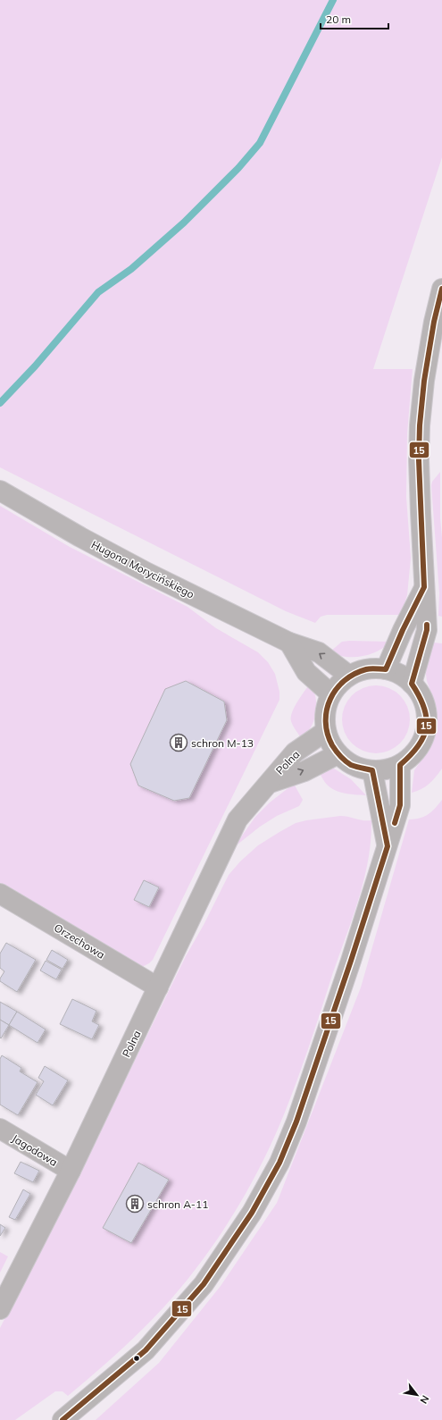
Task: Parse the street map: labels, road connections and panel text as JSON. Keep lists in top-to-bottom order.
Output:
{
  "streets": {
    "street": [
      "Hugona Morycińskiego",
      "Polna",
      "Orzechowa",
      "Jagodowa"
    ]
  },
  "crossings": [
    ["Hugona Morycińskiego", "Polna"],
    ["Polna", "Orzechowa"],
    ["Polna", "Jagodowa"]
  ],
  "places": {
    "building": ["schron M-13", "schron A-11"]
  },
  "lines": ["transit line 15"],
  "scale_bar": "20 m",
  "north": "bottom right"
}
